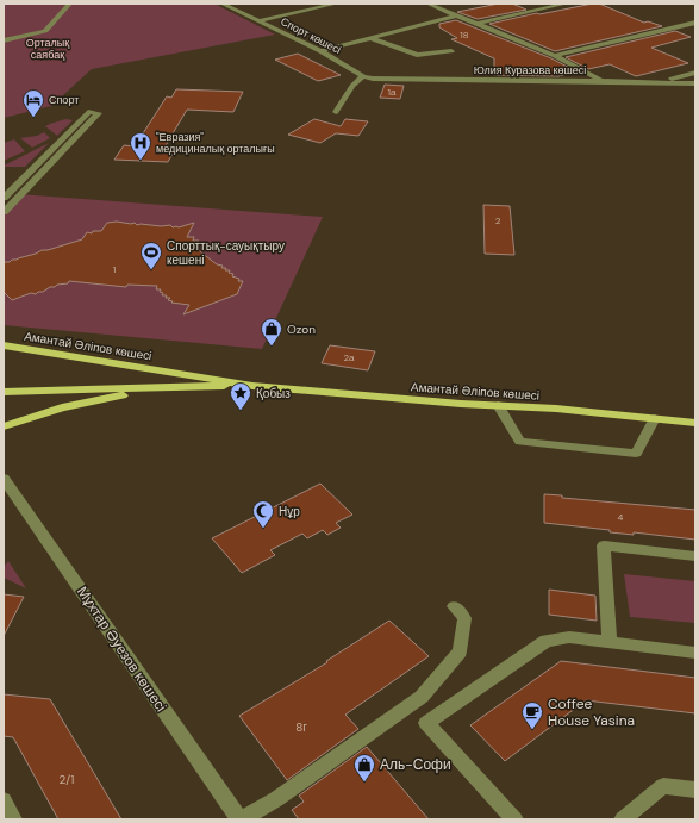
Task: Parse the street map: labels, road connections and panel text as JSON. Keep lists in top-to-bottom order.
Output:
{
  "streets": {
    "main road": ["Амантай Әліпов көшесі"],
    "street": ["Спорт көшесі", "Юлия Куразова көшесі", "Мұхтар Әуезов көшесі"]
  },
  "crossings": [
    ["Спорт көшесі", "Юлия Куразова көшесі"]
  ],
  "parks": ["Орталық саябақ"],
  "places": {
    "hotel": ["Спорт"],
    "hospital": ["\"Евразия\" медициналық орталығы"],
    "sports": ["Спорттық-сауықтыру кешені"],
    "shop": ["Ozon", "Аль-Софи"],
    "place": ["Қобыз"],
    "mosque": ["Нұр"],
    "cafe": ["Coffee House Yasina"]
  },
  "house_numbers": [
    "18",
    "1а",
    "2",
    "1",
    "2а",
    "4",
    "8г",
    "2/1"
  ]
}
